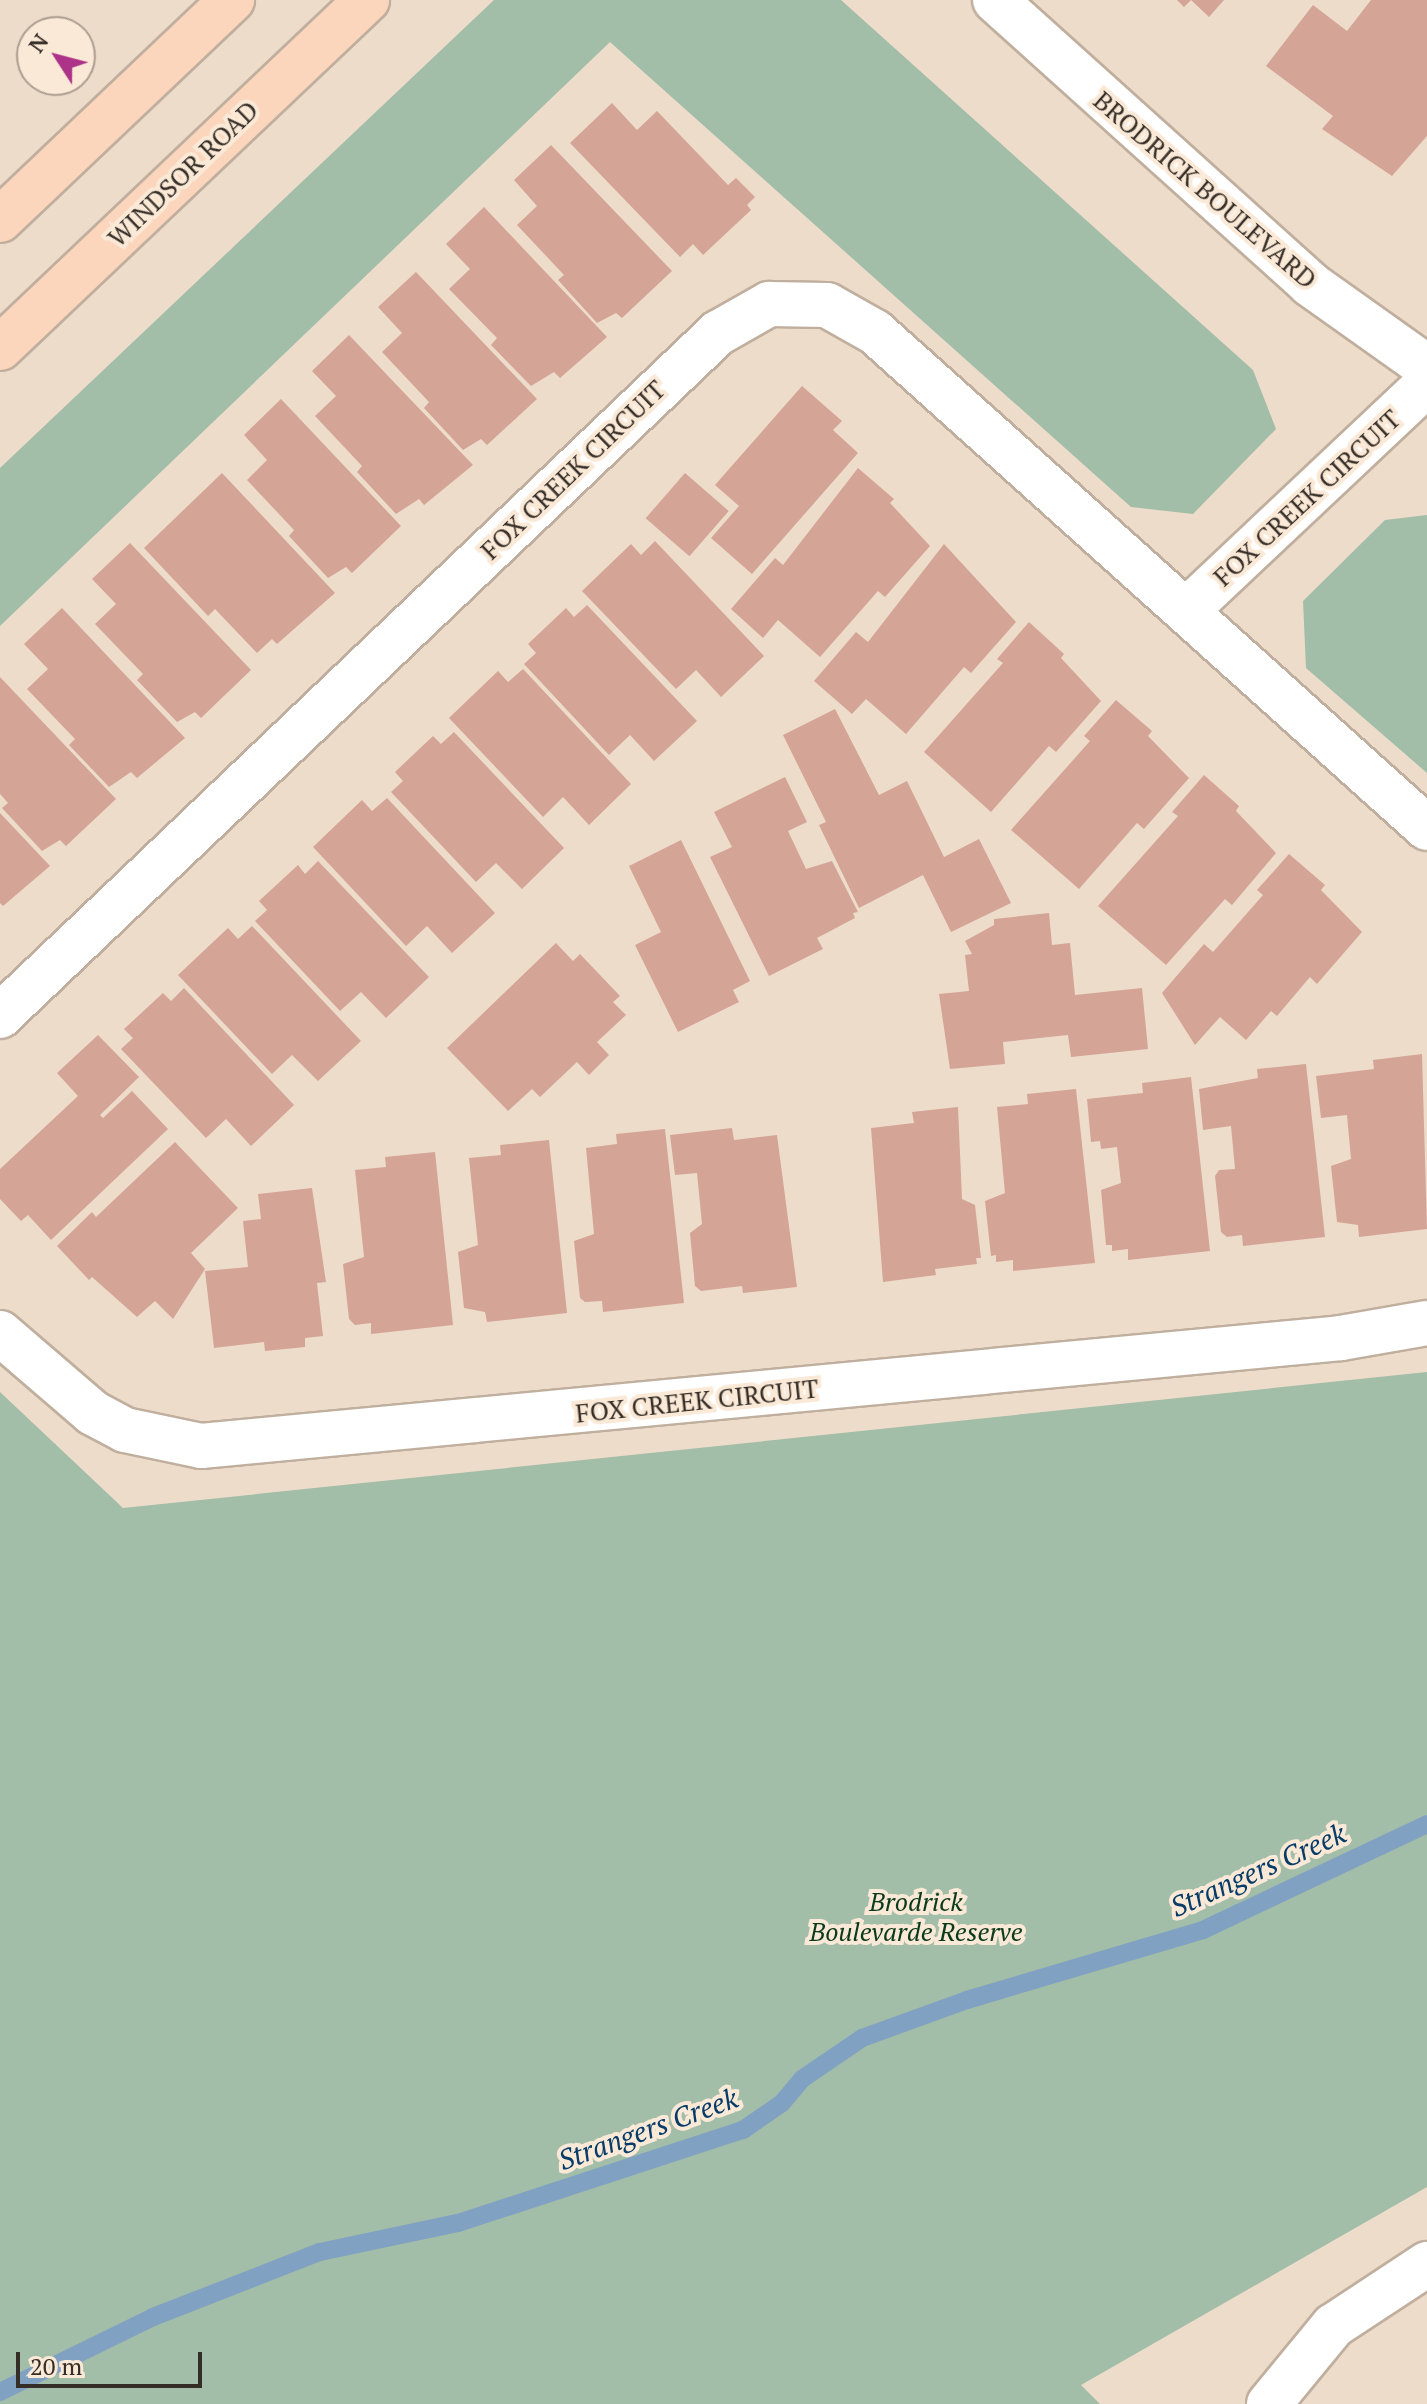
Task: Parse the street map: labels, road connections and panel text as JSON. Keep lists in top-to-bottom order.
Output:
{
  "streets": {
    "main road": ["WINDSOR ROAD"],
    "street": ["BRODRICK BOULEVARD", "FOX CREEK CIRCUIT"]
  },
  "water": ["Strangers Creek"],
  "parks": ["Brodrick Boulevarde Reserve"],
  "scale_bar": "20 m",
  "north": "top left"
}
